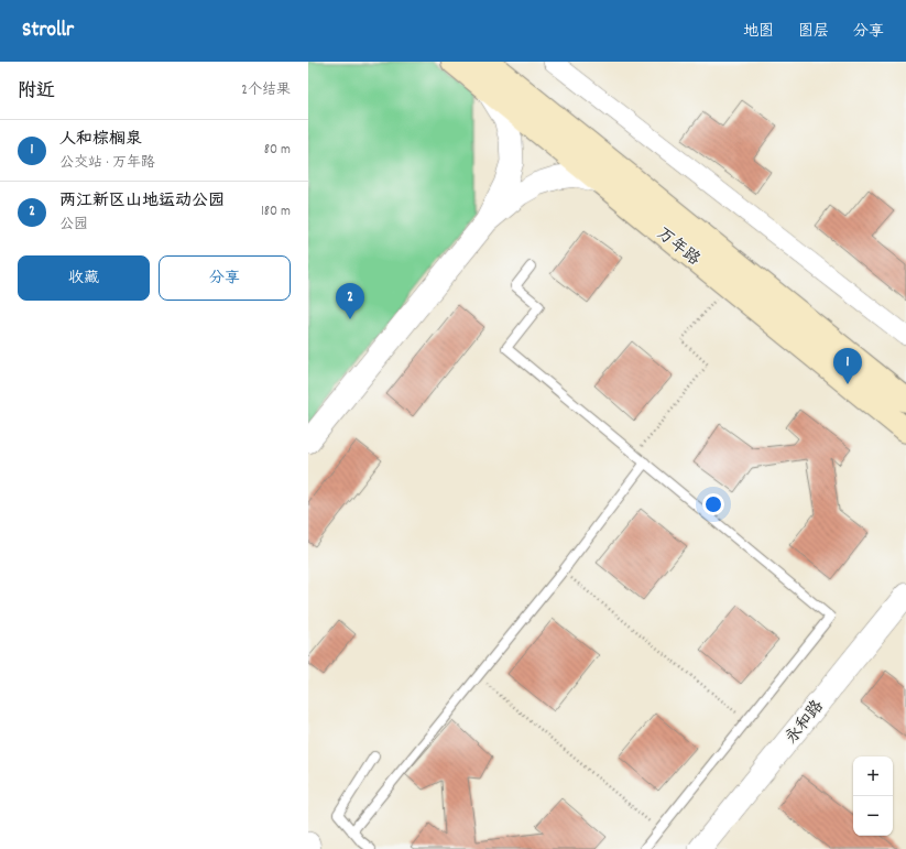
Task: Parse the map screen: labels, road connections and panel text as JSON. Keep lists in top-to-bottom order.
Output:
{
  "streets": {
    "main road": ["万年路"],
    "street": ["永和路"]
  },
  "page": {
    "header": "Strollr",
    "nav": ["地图", "图层", "分享"],
    "heading": ["附近", "2个结果"],
    "list": [
      {
        "mark": "1",
        "name": "人和棕榈泉",
        "note": "公交站 · 万年路",
        "value": "80 m"
      },
      {
        "mark": "2",
        "name": "两江新区山地运动公园",
        "note": "公园",
        "value": "180 m"
      }
    ],
    "buttons": ["收藏", "分享"],
    "pins": ["2", "1"],
    "map_buttons": ["+", "−"]
  }
}
